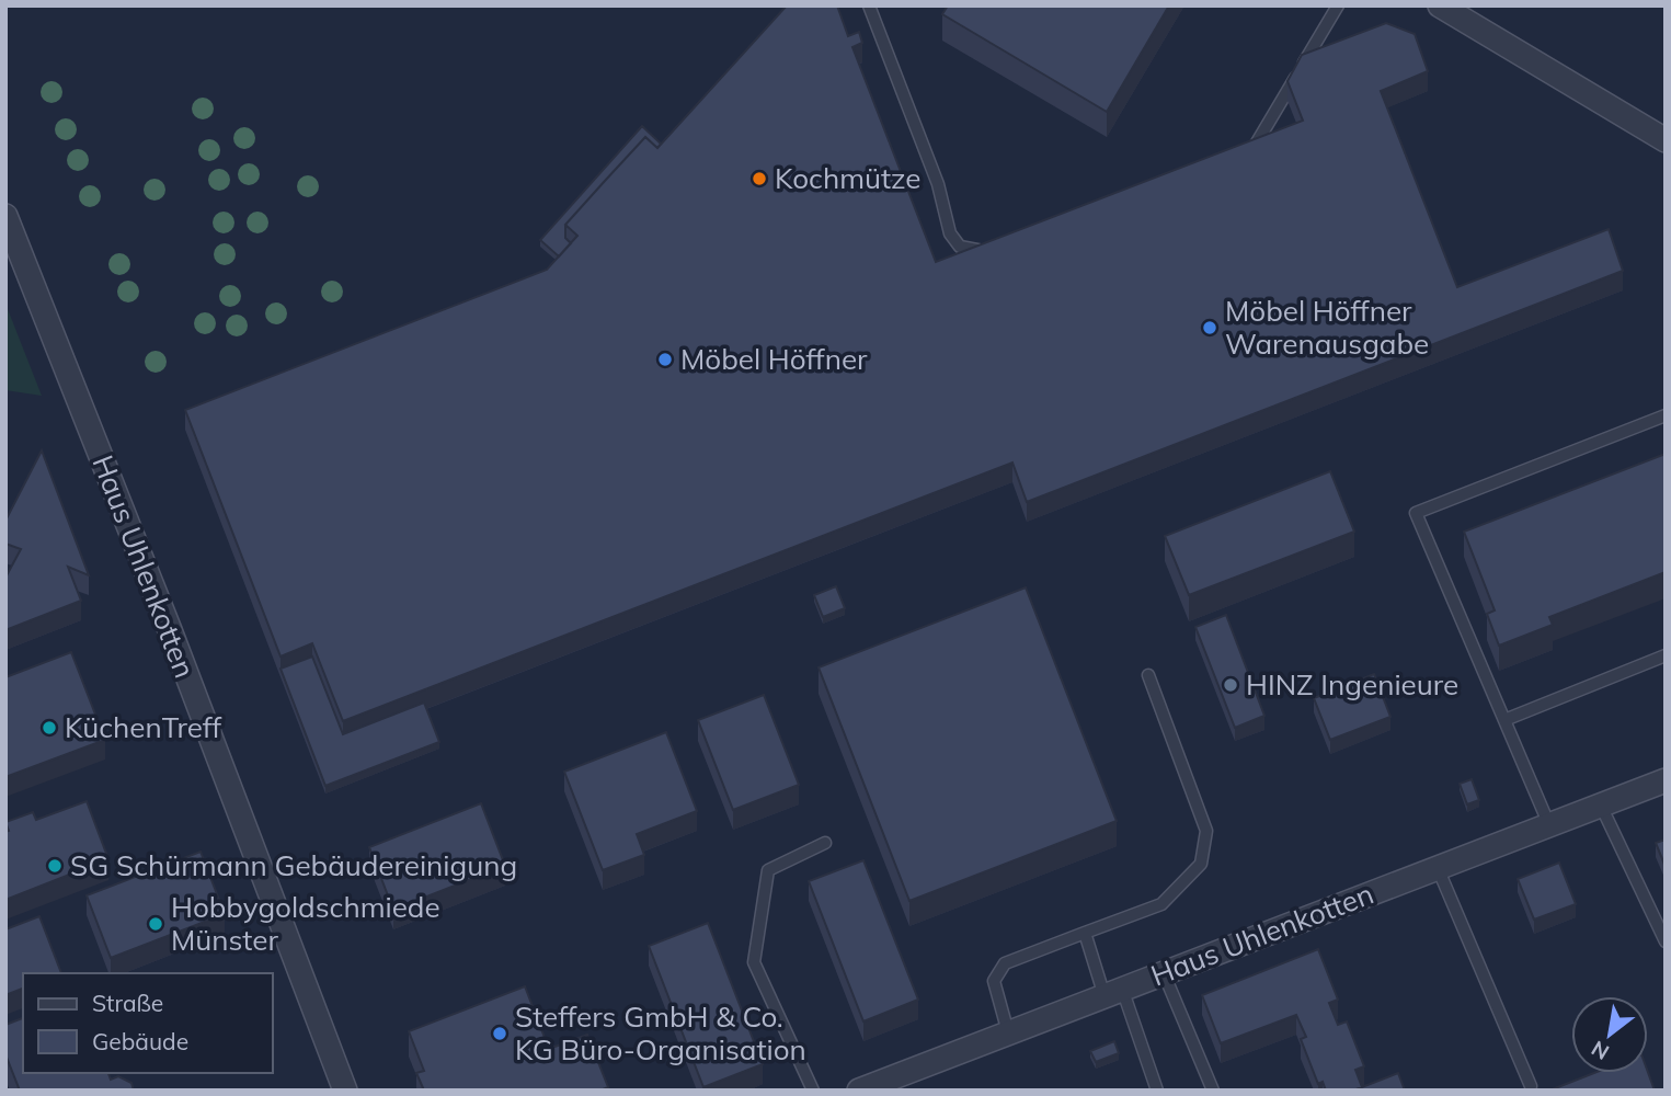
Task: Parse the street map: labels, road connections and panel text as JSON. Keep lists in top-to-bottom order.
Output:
{
  "streets": {
    "street": ["Haus Uhlenkotten"]
  },
  "places": [
    "Kochmütze",
    "Möbel Höffner Warenausgabe",
    "Möbel Höffner",
    "HINZ Ingenieure",
    "KüchenTreff",
    "SG Schürmann Gebäudereinigung",
    "Hobbygoldschmiede Münster",
    "Steffers GmbH & Co. KG Büro-Organisation"
  ],
  "legend": ["Straße", "Gebäude"],
  "north": "bottom left"
}
